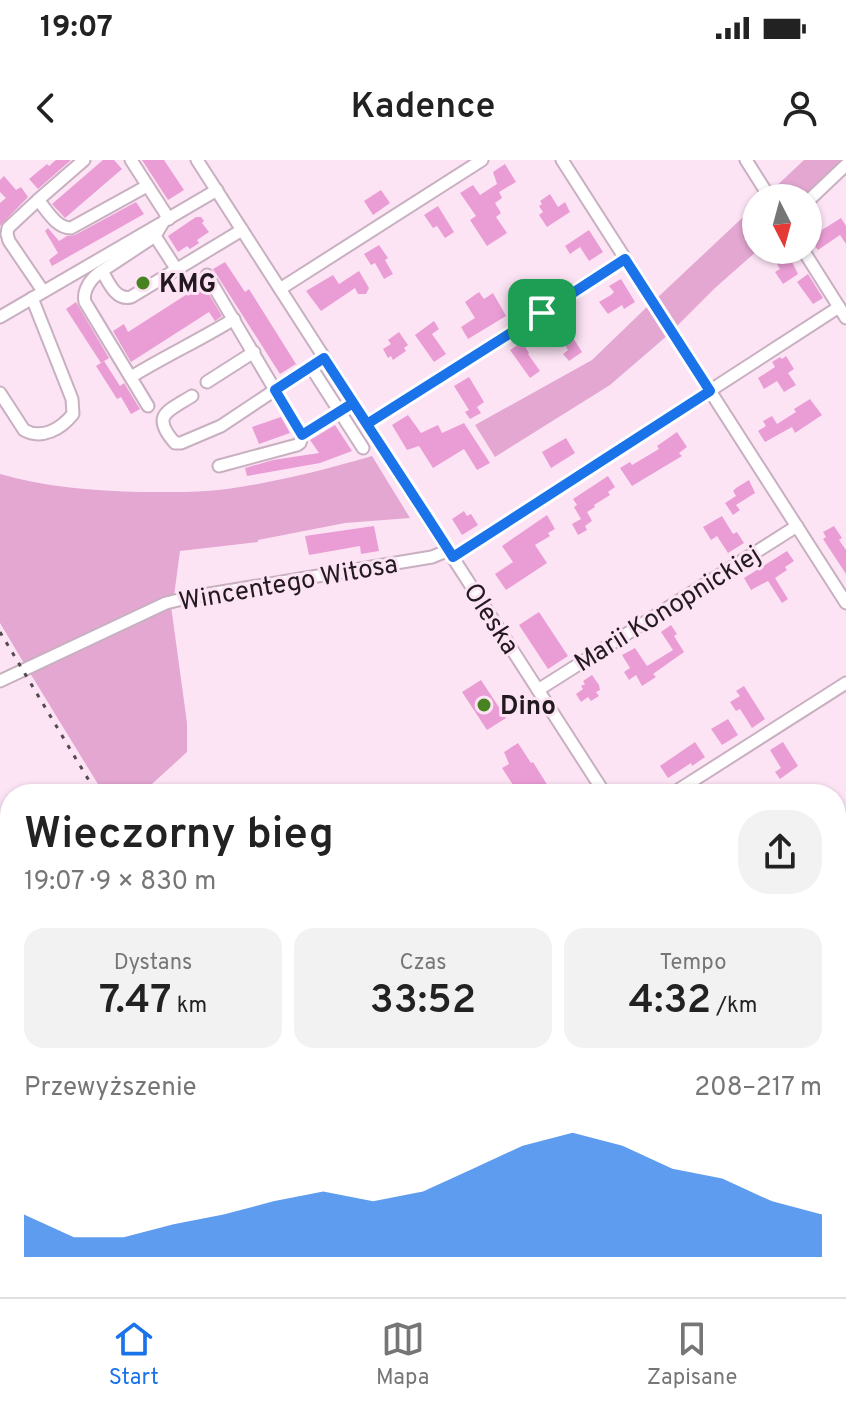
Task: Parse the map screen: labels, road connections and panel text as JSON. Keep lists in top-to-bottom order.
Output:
{
  "streets": {
    "street": ["Wincentego Witosa", "Marii Konopnickiej", "Oleska"]
  },
  "crossings": [
    ["Wincentego Witosa", "Oleska"],
    ["Marii Konopnickiej", "Oleska"]
  ],
  "places": ["KMG", "Dino"],
  "north": "bottom",
  "page": {
    "status": "19:07",
    "header": "Kadence",
    "heading": ["Wieczorny bieg", "19:07 · 9 × 830 m"],
    "stats": [
      ["Dystans", "7.47 km"],
      ["Czas", "33:52"],
      ["Tempo", "4:32 /km"]
    ],
    "chart": ["Przewyższenie", "208–217 m"],
    "tabs": ["Start", "Mapa", "Zapisane"]
  }
}
